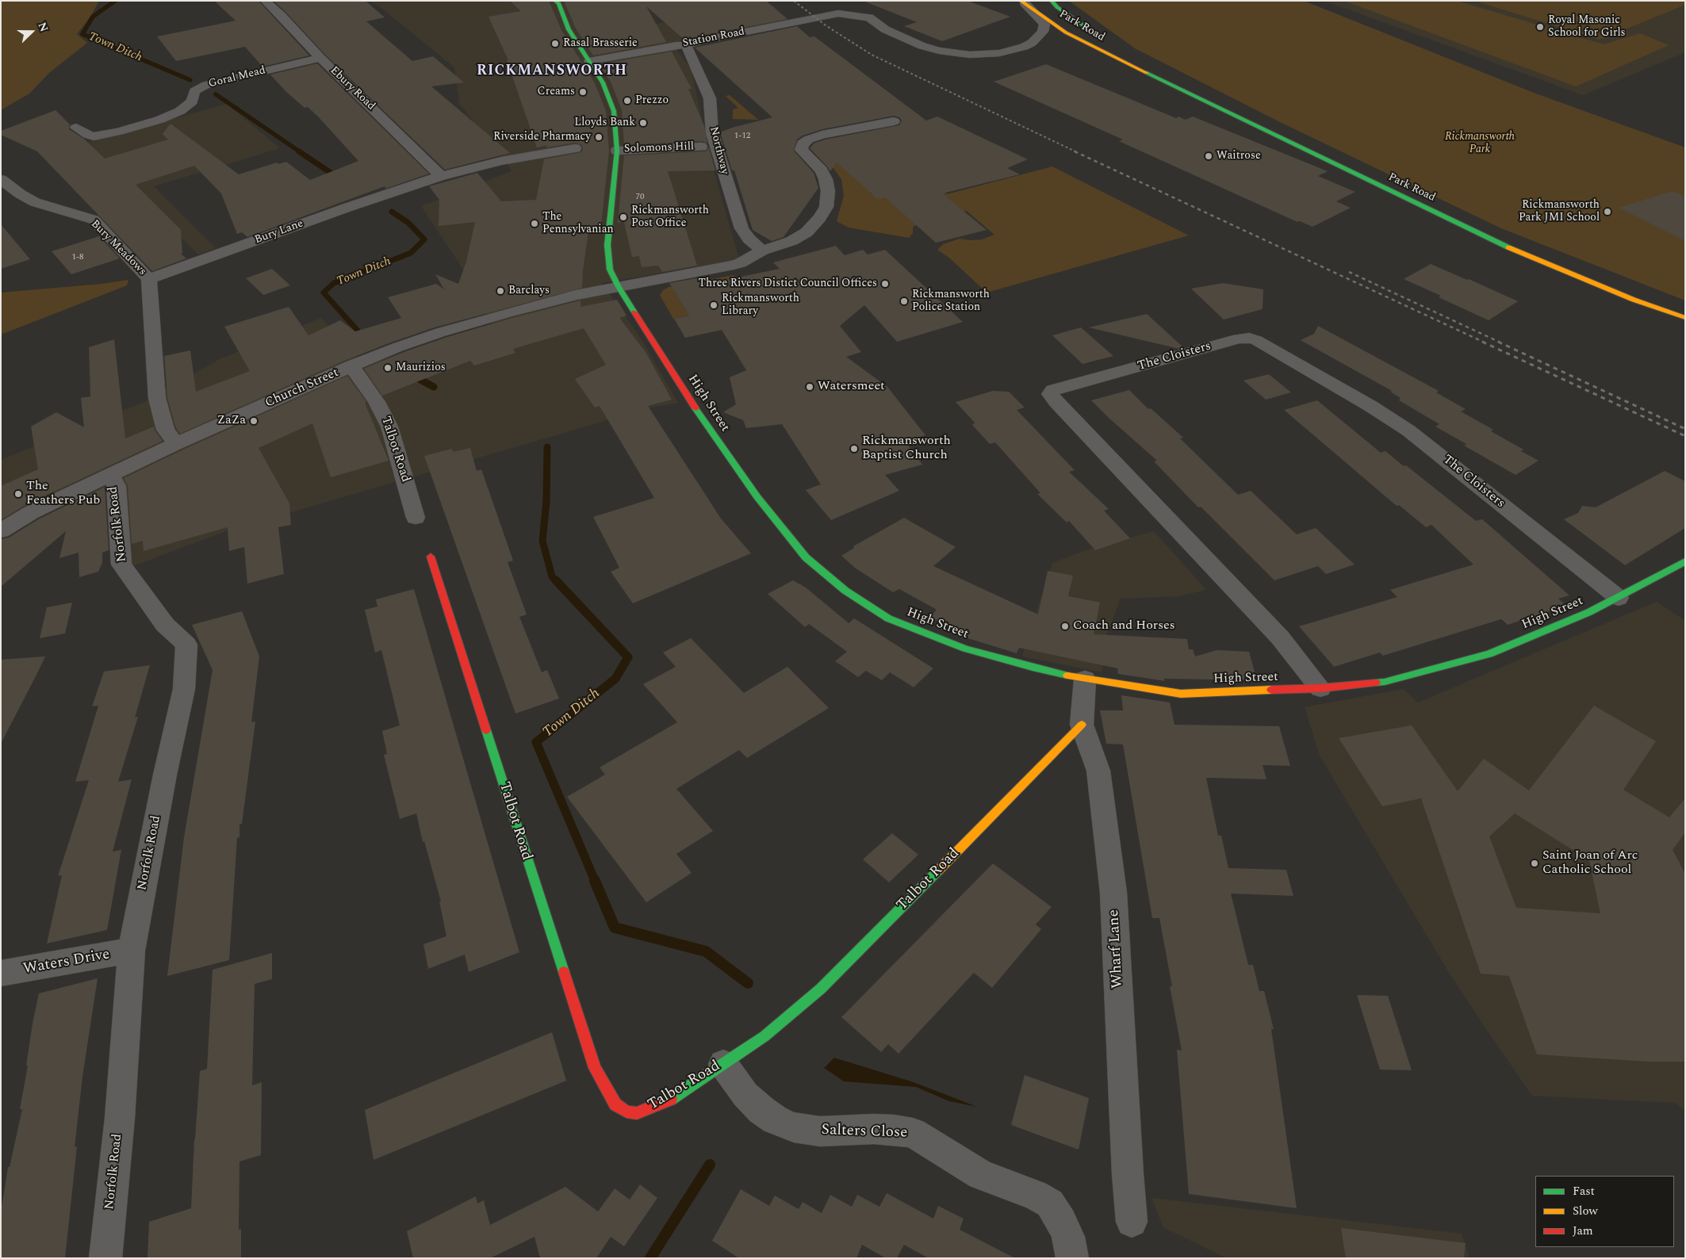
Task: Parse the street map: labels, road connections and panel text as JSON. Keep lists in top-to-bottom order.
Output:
{
  "streets": {
    "street": [
      "Park Road",
      "Station Road",
      "Goral Mead",
      "Ebury Road",
      "Solomons Hill",
      "Northway",
      "Bury Lane",
      "Bury Meadows",
      "The Cloisters",
      "Church Street",
      "High Street",
      "Talbot Road",
      "Norfolk Road",
      "Wharf Lane",
      "Waters Drive",
      "Salters Close"
    ]
  },
  "crossings": [
    ["Station Road", "Northway"],
    ["Station Road", "High Street"],
    ["Goral Mead", "Ebury Road"],
    ["Ebury Road", "Bury Lane"],
    ["Solomons Hill", "High Street"],
    ["Bury Lane", "Bury Meadows"],
    ["The Cloisters", "High Street"],
    ["Church Street", "High Street"],
    ["Church Street", "Talbot Road"],
    ["Church Street", "Norfolk Road"],
    ["High Street", "Wharf Lane"],
    ["Talbot Road", "Wharf Lane"],
    ["Talbot Road", "Salters Close"],
    ["Norfolk Road", "Waters Drive"]
  ],
  "districts": ["RICKMANSWORTH"],
  "water": ["Town Ditch"],
  "parks": ["Rickmansworth Park"],
  "places": [
    "Royal Masonic School for Girls",
    "Rasal Brasserie",
    "Creams",
    "Prezzo",
    "Lloyds Bank",
    "Riverside Pharmacy",
    "Waitrose",
    "Rickmansworth Park JMI School",
    "Rickmansworth Post Office",
    "The Pennsylvanian",
    "Three Rivers Distict Council Offices",
    "Barclays",
    "Rickmansworth Police Station",
    "Rickmansworth Library",
    "Maurizios",
    "Watersmeet",
    "ZaZa",
    "Rickmansworth Baptist Church",
    "The Feathers Pub",
    "Coach and Horses",
    "Saint Joan of Arc Catholic School"
  ],
  "house_numbers": ["1-12", "70", "1-8"],
  "legend": ["Fast", "Slow", "Jam"],
  "north": "right"
}
